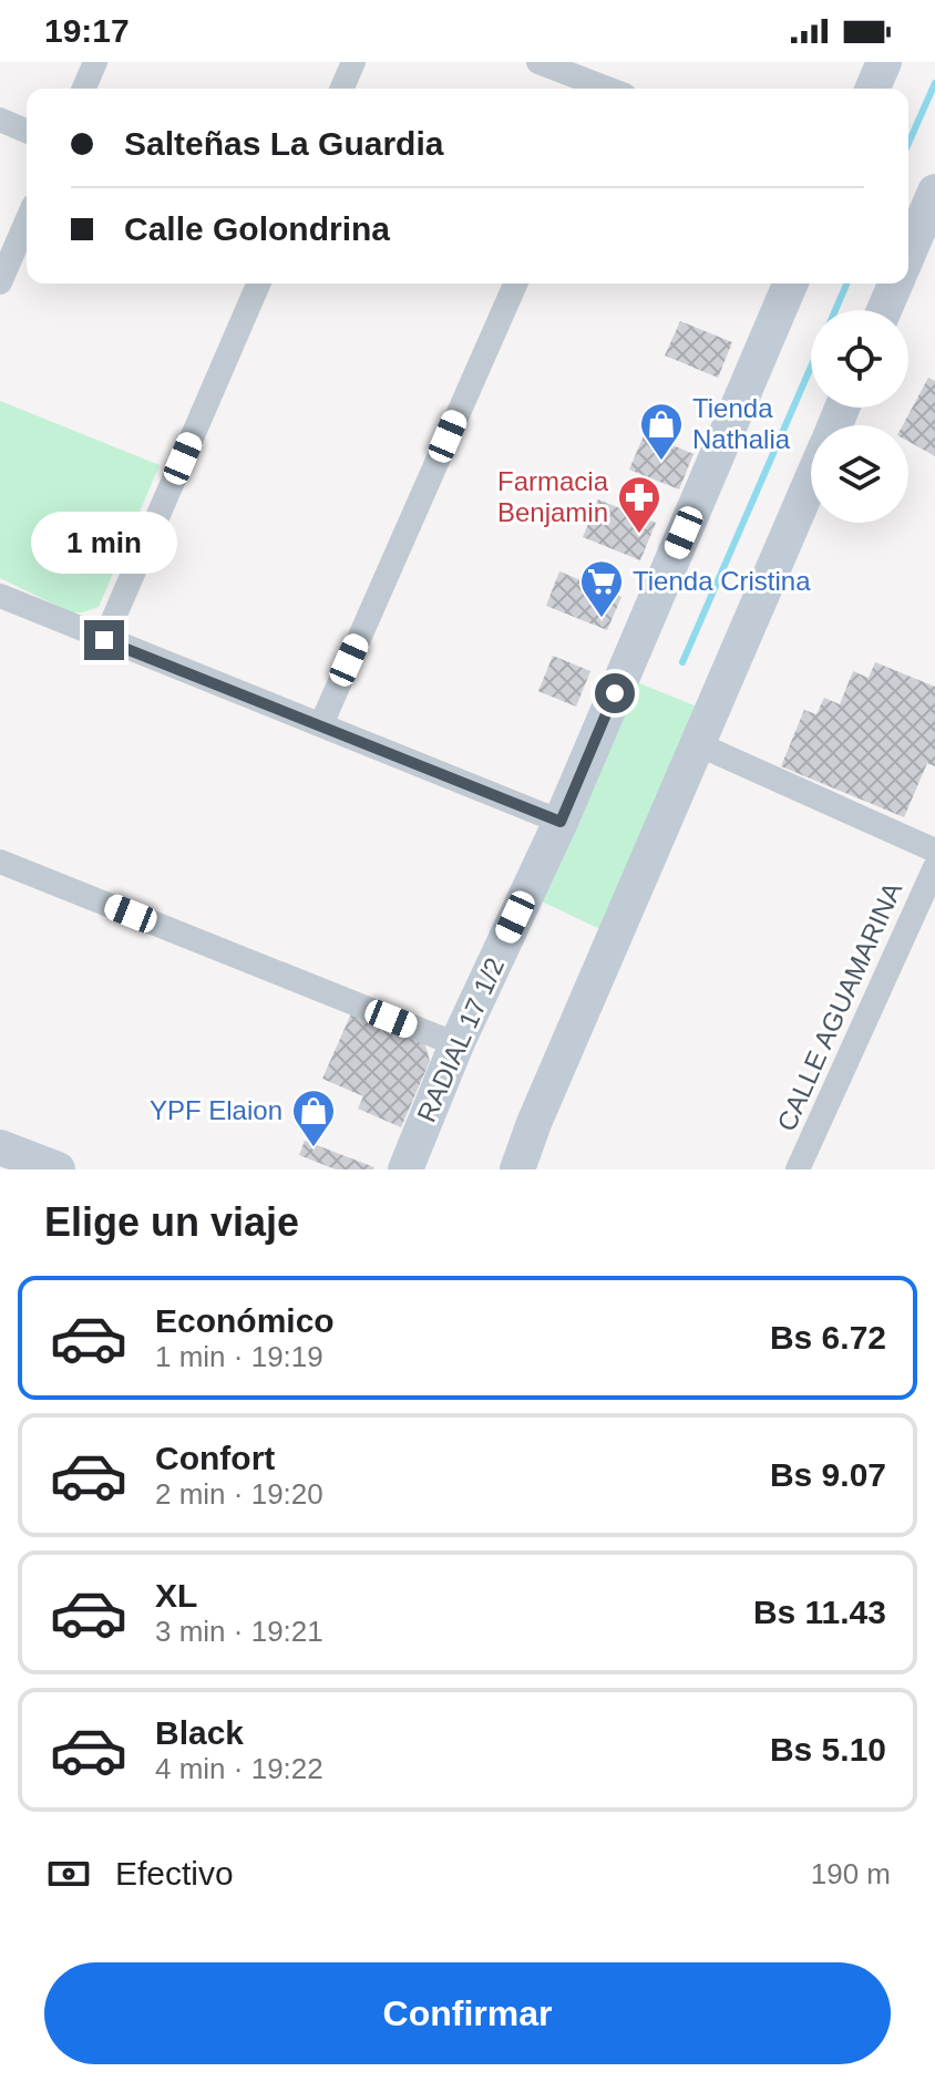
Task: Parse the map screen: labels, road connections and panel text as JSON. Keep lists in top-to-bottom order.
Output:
{
  "streets": {
    "main road": ["RADIAL 17 1/2"],
    "street": ["CALLE AGUAMARINA"]
  },
  "places": {
    "shop": ["Tienda Nathalia", "YPF Elaion"],
    "pharmacy": ["Farmacia Benjamin"],
    "supermarket": ["Tienda Cristina"]
  },
  "page": {
    "status": "19:17",
    "banner": ["Salteñas La Guardia", "Calle Golondrina"],
    "bubble": "1 min",
    "heading": "Elige un viaje",
    "list": [
      {
        "name": "Económico",
        "note": "1 min · 19:19",
        "value": "Bs 6.72"
      },
      {
        "name": "Confort",
        "note": "2 min · 19:20",
        "value": "Bs 9.07"
      },
      {
        "name": "XL",
        "note": "3 min · 19:21",
        "value": "Bs 11.43"
      },
      {
        "name": "Black",
        "note": "4 min · 19:22",
        "value": "Bs 5.10"
      }
    ],
    "pay": ["Efectivo", "190 m"],
    "buttons": "Confirmar"
  }
}
